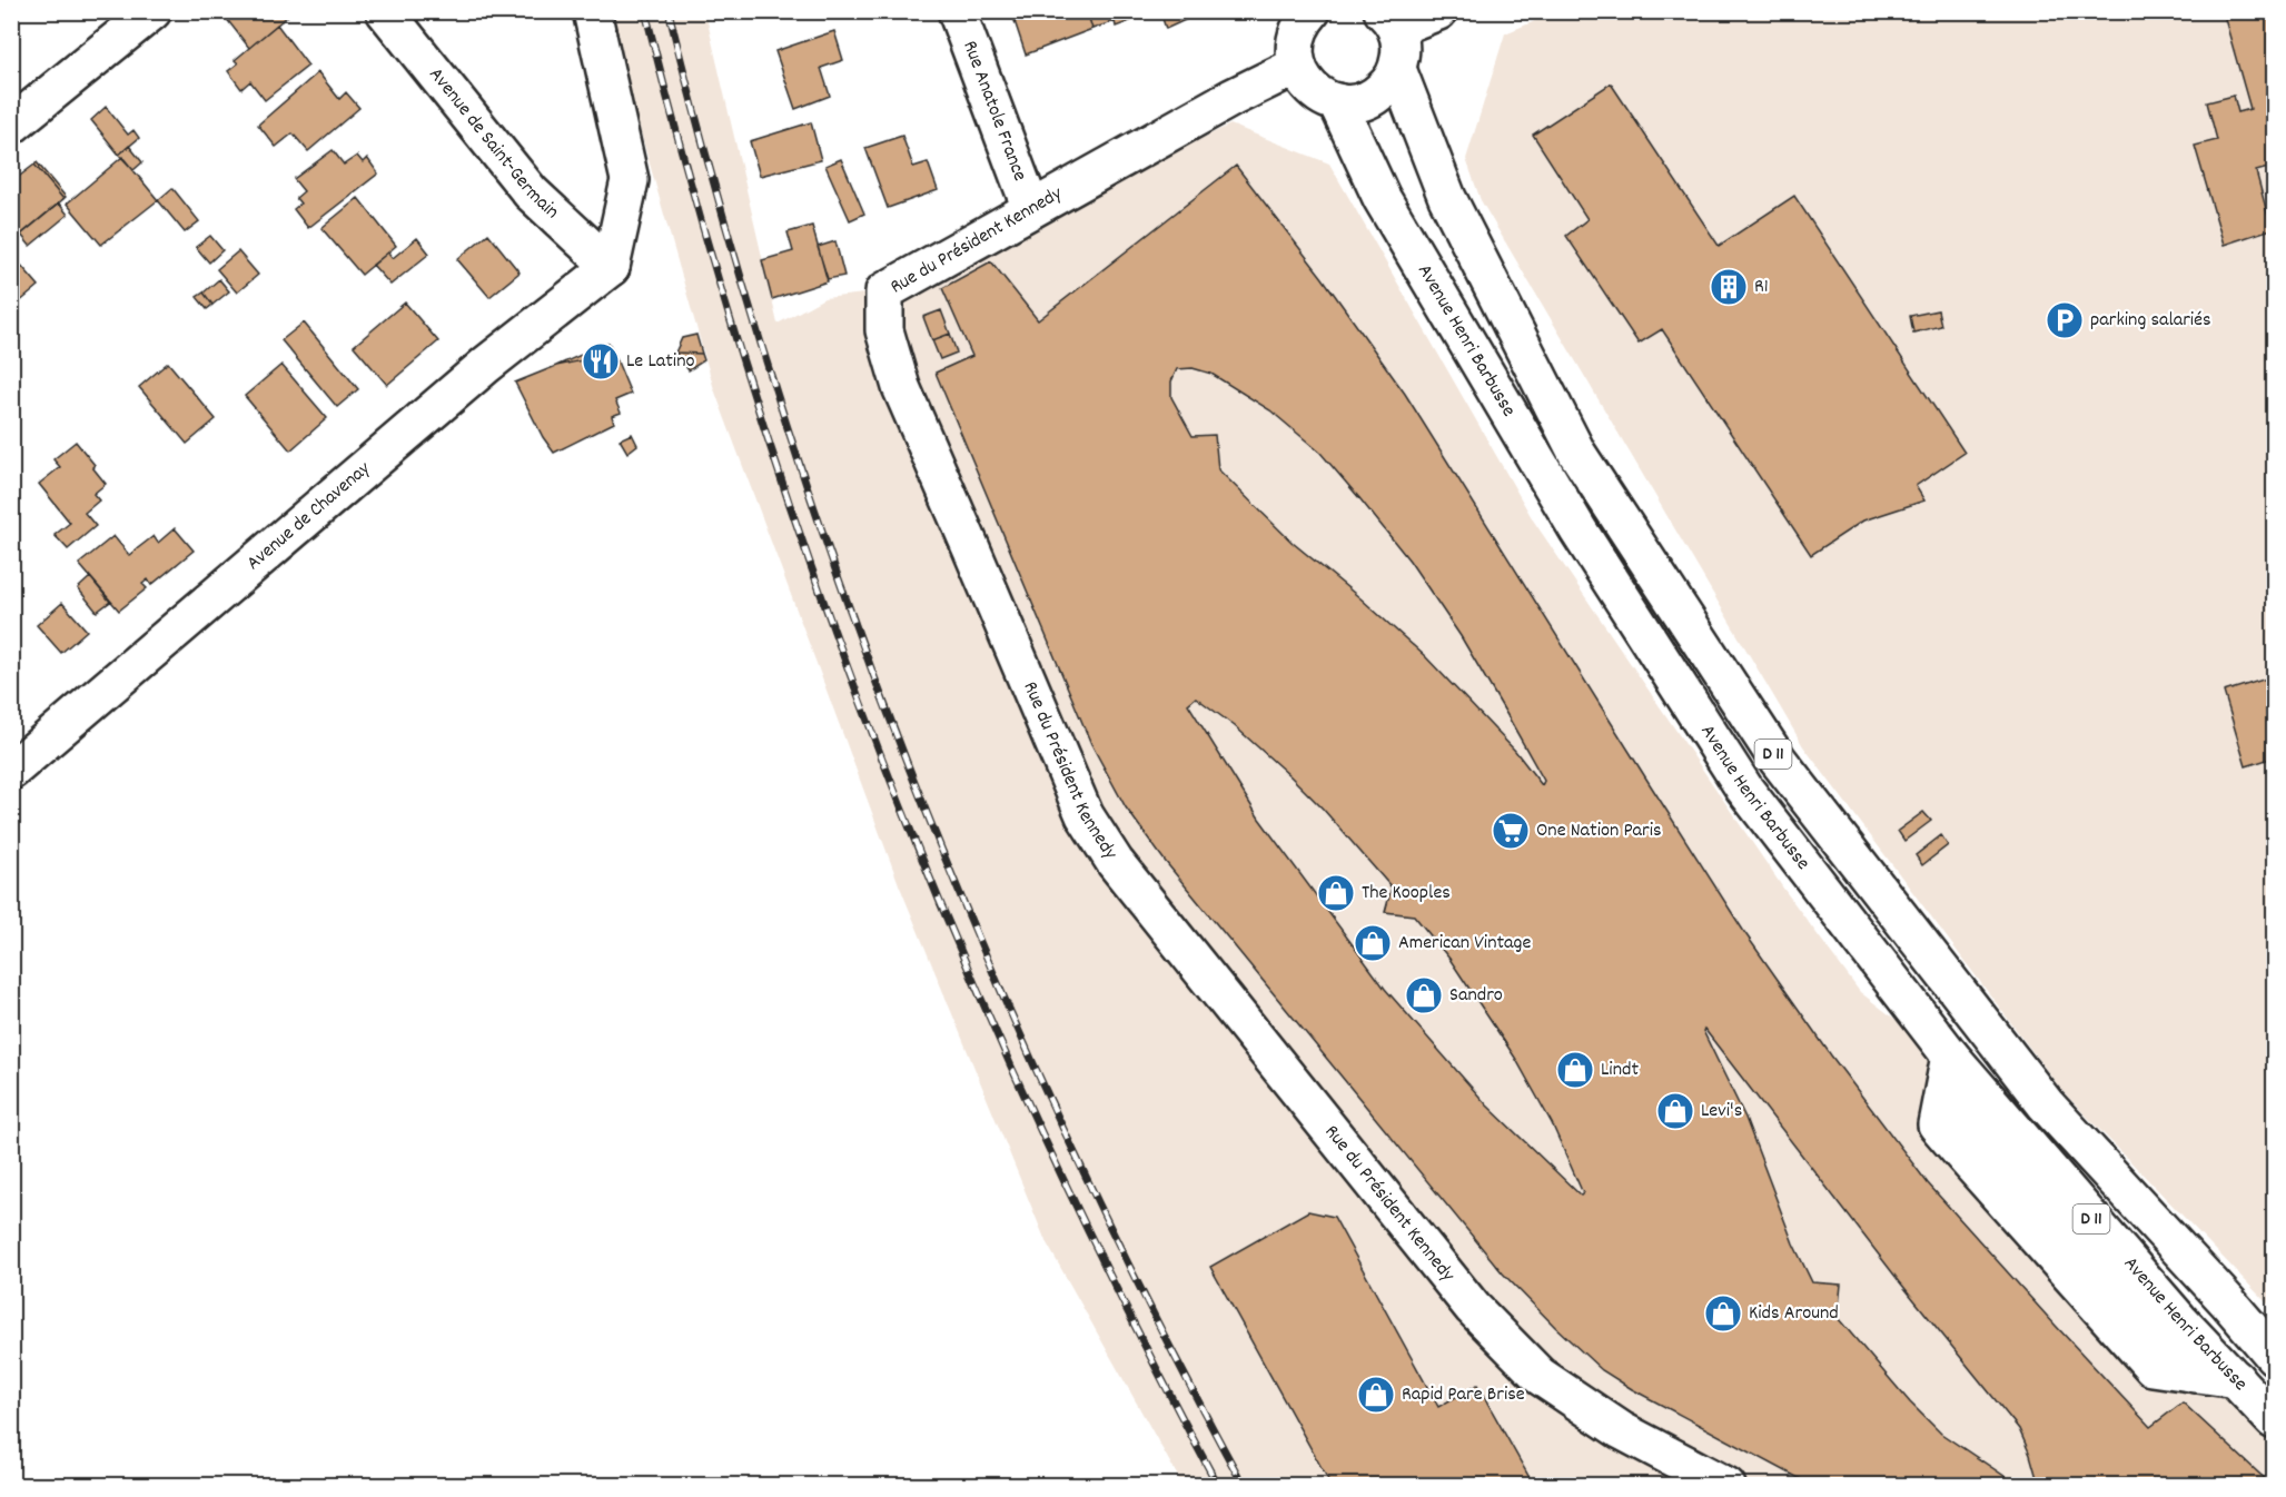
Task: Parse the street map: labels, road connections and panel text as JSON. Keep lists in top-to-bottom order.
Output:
{
  "streets": {
    "street": [
      "Rue Anatole France",
      "Avenue de Saint-Germain",
      "Rue du Président Kennedy",
      "Avenue Henri Barbusse",
      "Avenue de Chavenay",
      "D 11"
    ]
  },
  "crossings": [
    ["Rue Anatole France", "Rue du Président Kennedy"],
    ["Avenue de Saint-Germain", "Avenue de Chavenay"]
  ],
  "places": {
    "building": ["R1"],
    "parking": ["parking salariés"],
    "restaurant": ["Le Latino"],
    "supermarket": ["One Nation Paris"],
    "shop": [
      "The Kooples",
      "American Vintage",
      "Sandro",
      "Lindt",
      "Levi's",
      "Kids Around",
      "Rapid Pare Brise"
    ]
  }
}
